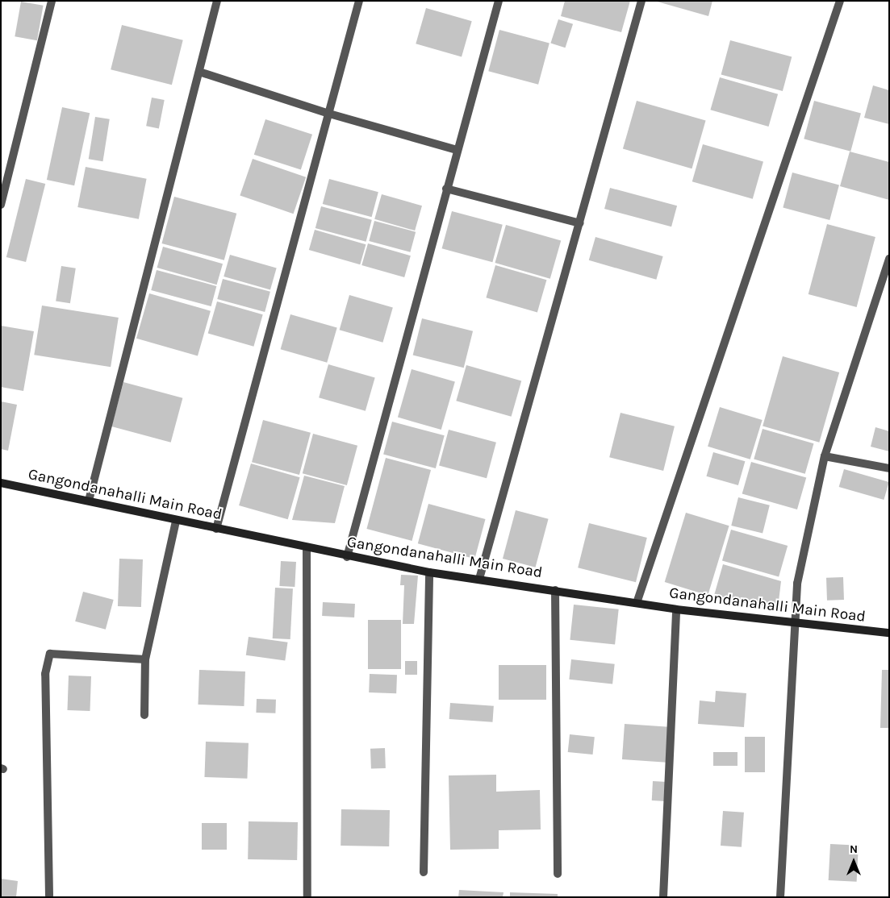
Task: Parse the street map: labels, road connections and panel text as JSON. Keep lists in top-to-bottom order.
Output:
{
  "streets": {
    "street": ["Gangondanahalli Main Road"]
  },
  "north": "top"
}
